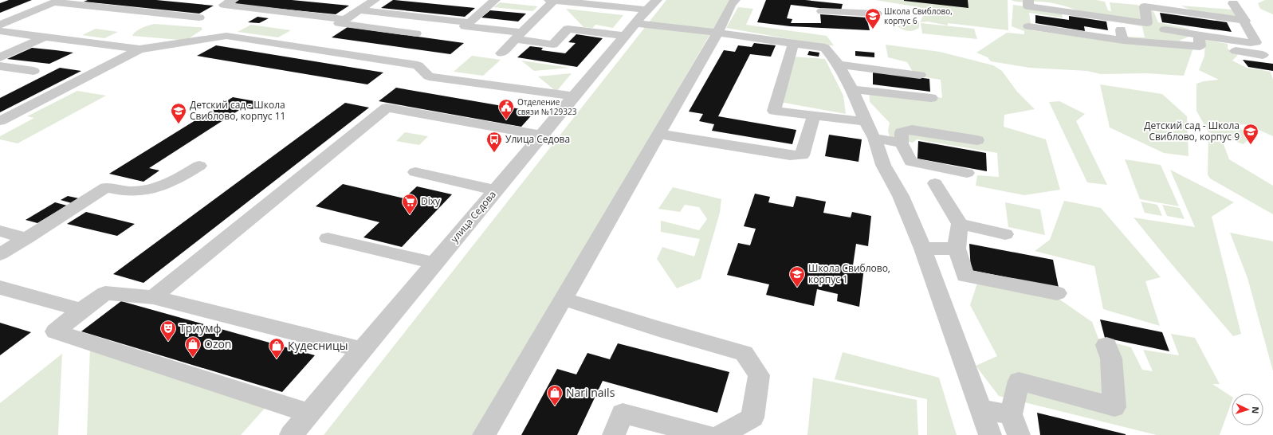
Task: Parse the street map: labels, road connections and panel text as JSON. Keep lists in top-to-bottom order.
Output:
{
  "streets": {
    "street": ["улица Седова"]
  },
  "places": {
    "school or university": [
      "Школа Свиблово, корпус 6",
      "Детский сад - Школа Свиблово, корпус 11",
      "Детский сад - Школа Свиблово, корпус 9",
      "Школа Свиблово, корпус 1"
    ],
    "public building": ["Отделение связи №129323"],
    "bus stop": ["Улица Седова"],
    "supermarket": ["Dixy"],
    "theatre": ["Триумф"],
    "shop": ["Ozon", "Кудесницы", "Nari nails"]
  },
  "north": "right"
}
